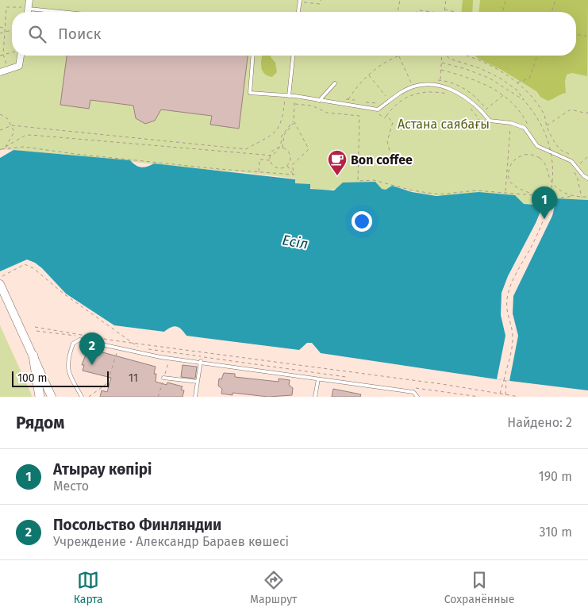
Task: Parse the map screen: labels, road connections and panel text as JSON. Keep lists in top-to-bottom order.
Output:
{
  "water": ["Есіл"],
  "parks": ["Астана саябағы"],
  "places": {
    "cafe": ["Bon coffee"]
  },
  "house_numbers": ["11"],
  "scale_bar": "100 m",
  "page": {
    "search": "Поиск",
    "pins": ["1", "2"],
    "scale": "100 m",
    "heading": ["Рядом", "Найдено: 2"],
    "list": [
      {
        "mark": "1",
        "name": "Атырау көпірі",
        "note": "Место",
        "value": "190 m"
      },
      {
        "mark": "2",
        "name": "Посольство Финляндии",
        "note": "Учреждение · Александр Бараев көшесі",
        "value": "310 m"
      }
    ],
    "nav": ["Карта", "Маршрут", "Сохранённые"]
  }
}
